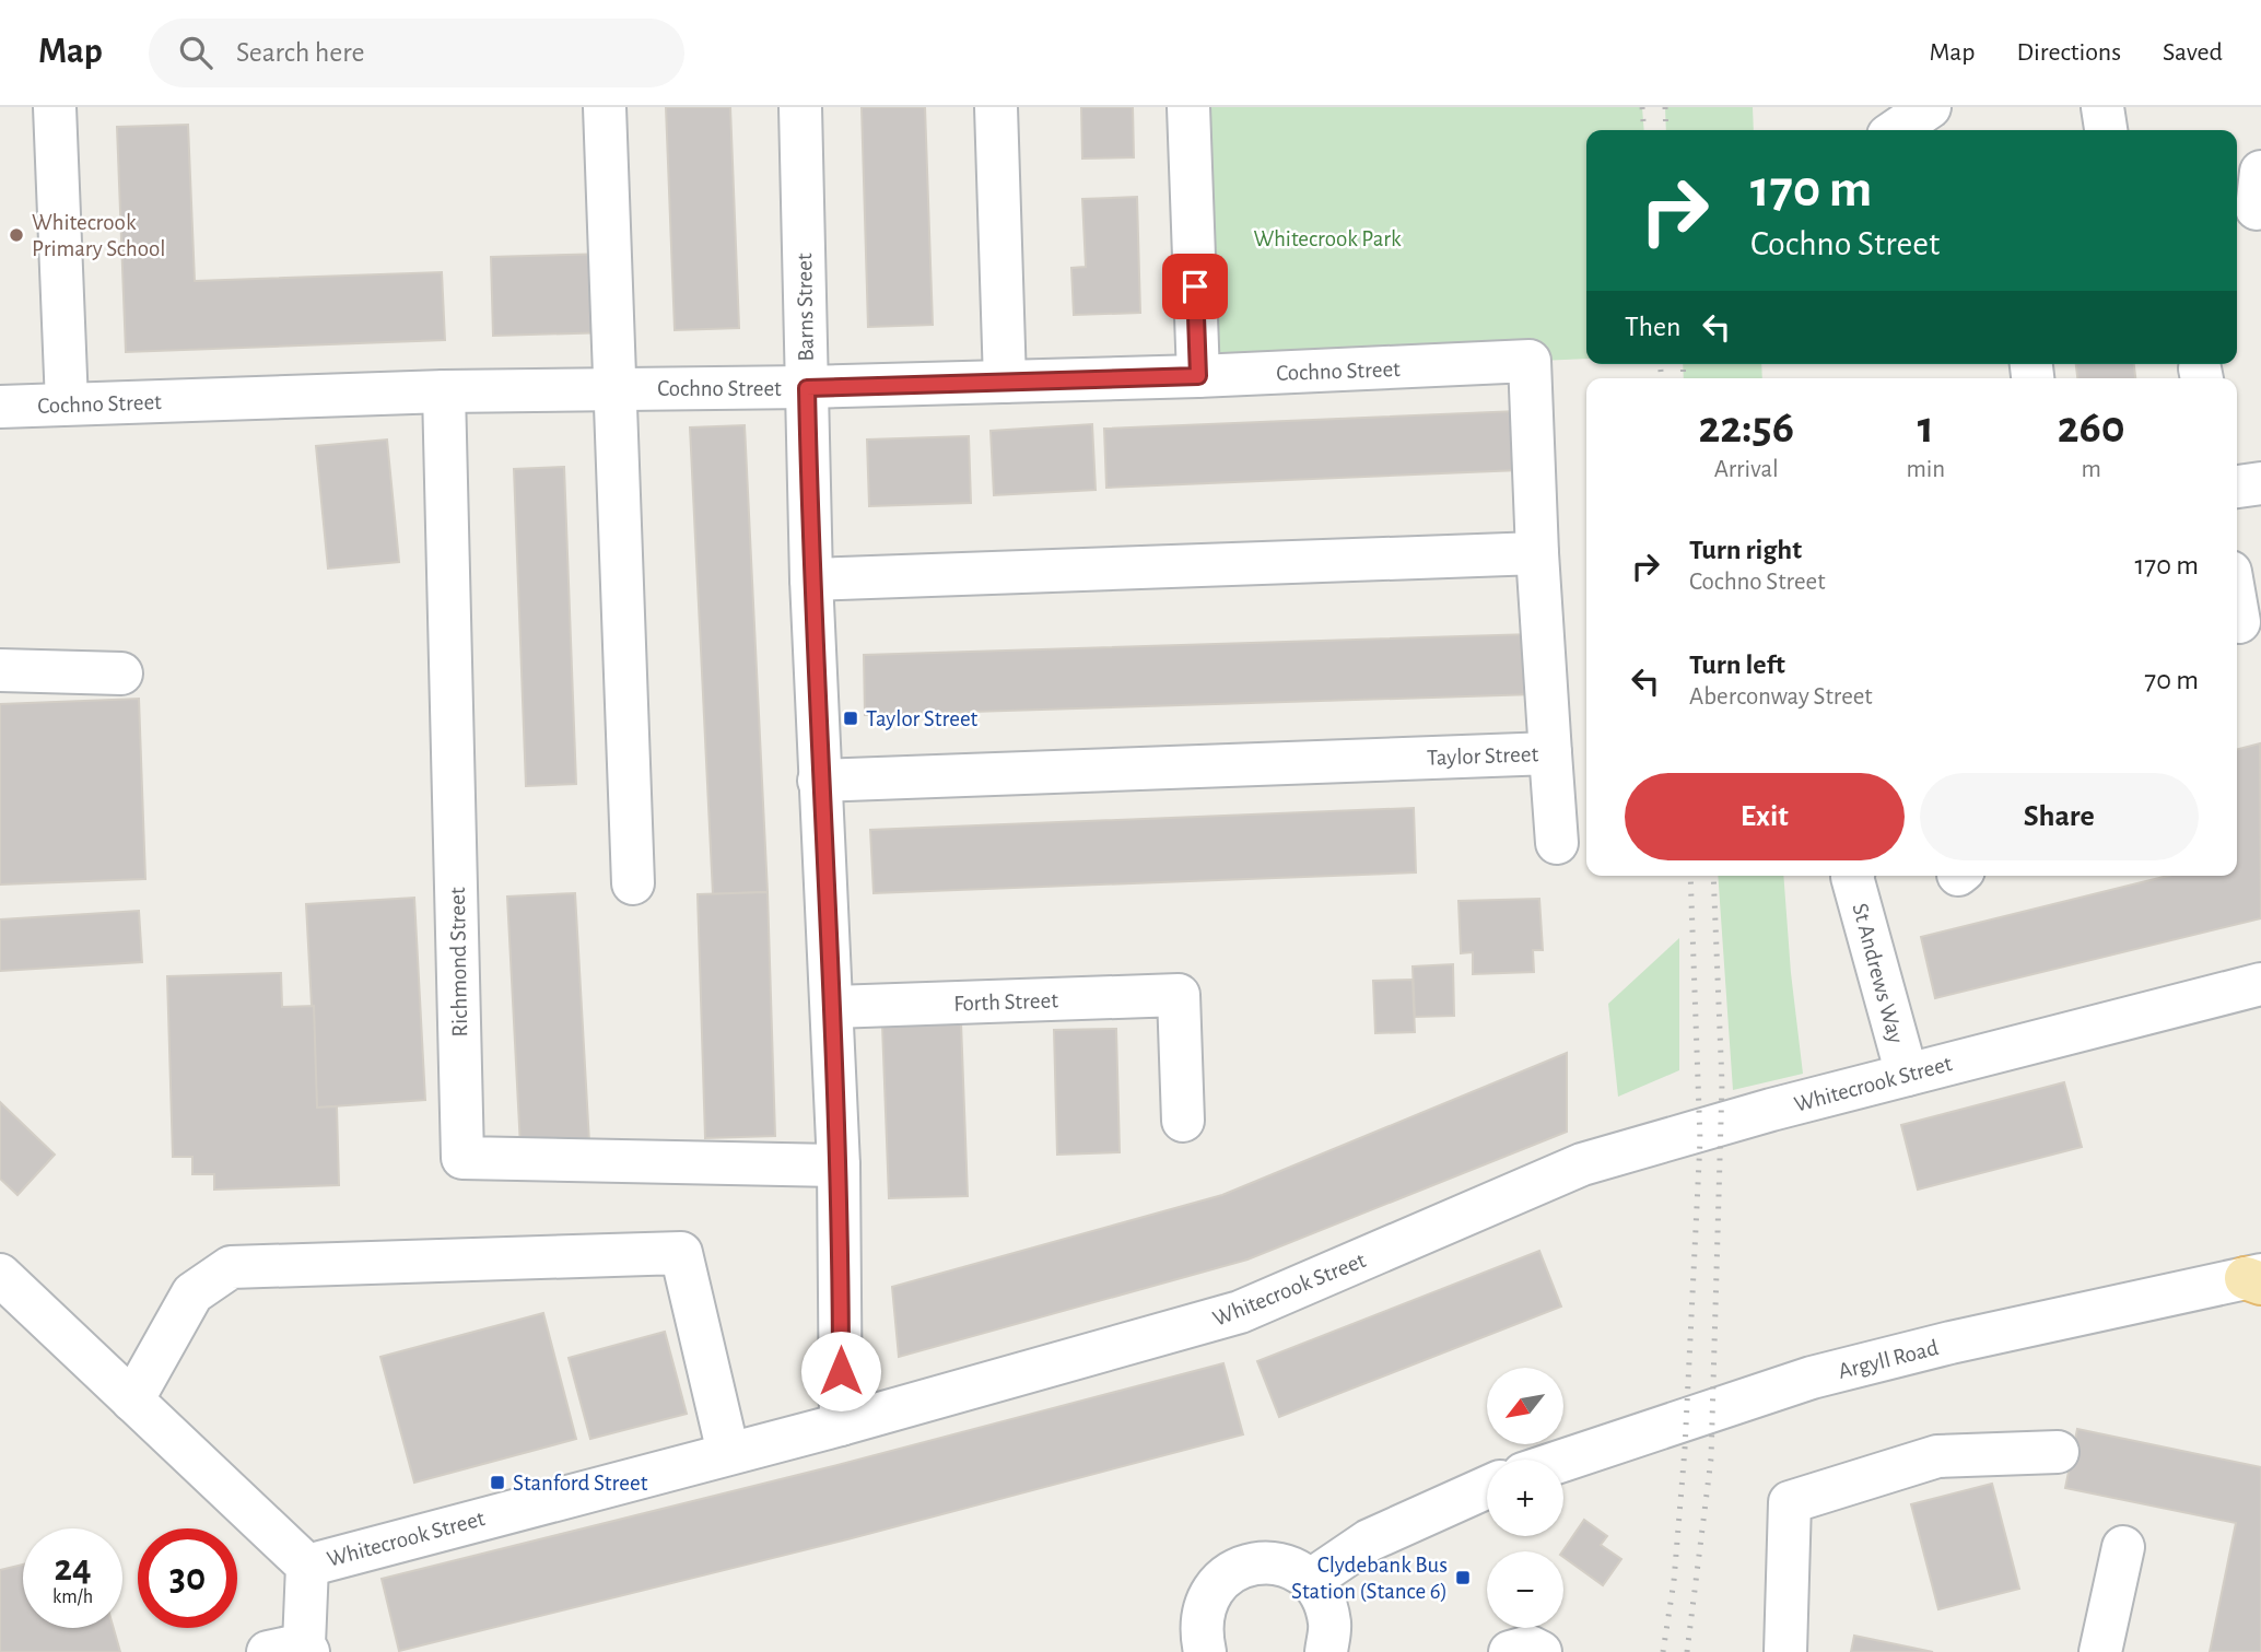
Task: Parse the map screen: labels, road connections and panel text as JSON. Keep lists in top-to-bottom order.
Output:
{
  "streets": {
    "street": [
      "Barns Street",
      "Cochno Street",
      "Taylor Street",
      "Richmond Street",
      "St Andrews Way",
      "Forth Street",
      "Whitecrook Street",
      "Argyll Road"
    ]
  },
  "crossings": [
    ["Barns Street", "Cochno Street"],
    ["Barns Street", "Taylor Street"],
    ["Barns Street", "Richmond Street"],
    ["Barns Street", "Forth Street"],
    ["Barns Street", "Whitecrook Street"],
    ["Cochno Street", "Richmond Street"],
    ["St Andrews Way", "Whitecrook Street"]
  ],
  "parks": ["Whitecrook Park"],
  "places": {
    "other": ["Whitecrook Primary School"],
    "transit": ["Taylor Street", "Stanford Street", "Clydebank Bus Station (Stance 6)"]
  },
  "north": "bottom left",
  "page": {
    "header": "Map",
    "search": "Search here",
    "nav": ["Map", "Directions", "Saved"],
    "turn": ["170 m", "Cochno Street"],
    "then": "Then",
    "eta": [
      "22:56",
      "Arrival",
      "1",
      "min",
      "260",
      "m"
    ],
    "list": [
      {
        "name": "Turn right",
        "note": "Cochno Street",
        "value": "170 m"
      },
      {
        "name": "Turn left",
        "note": "Aberconway Street",
        "value": "70 m"
      }
    ],
    "buttons": ["Exit", "Share"],
    "map_buttons": ["+", "−"],
    "speed": "24 km/h",
    "limit": "30"
  }
}
